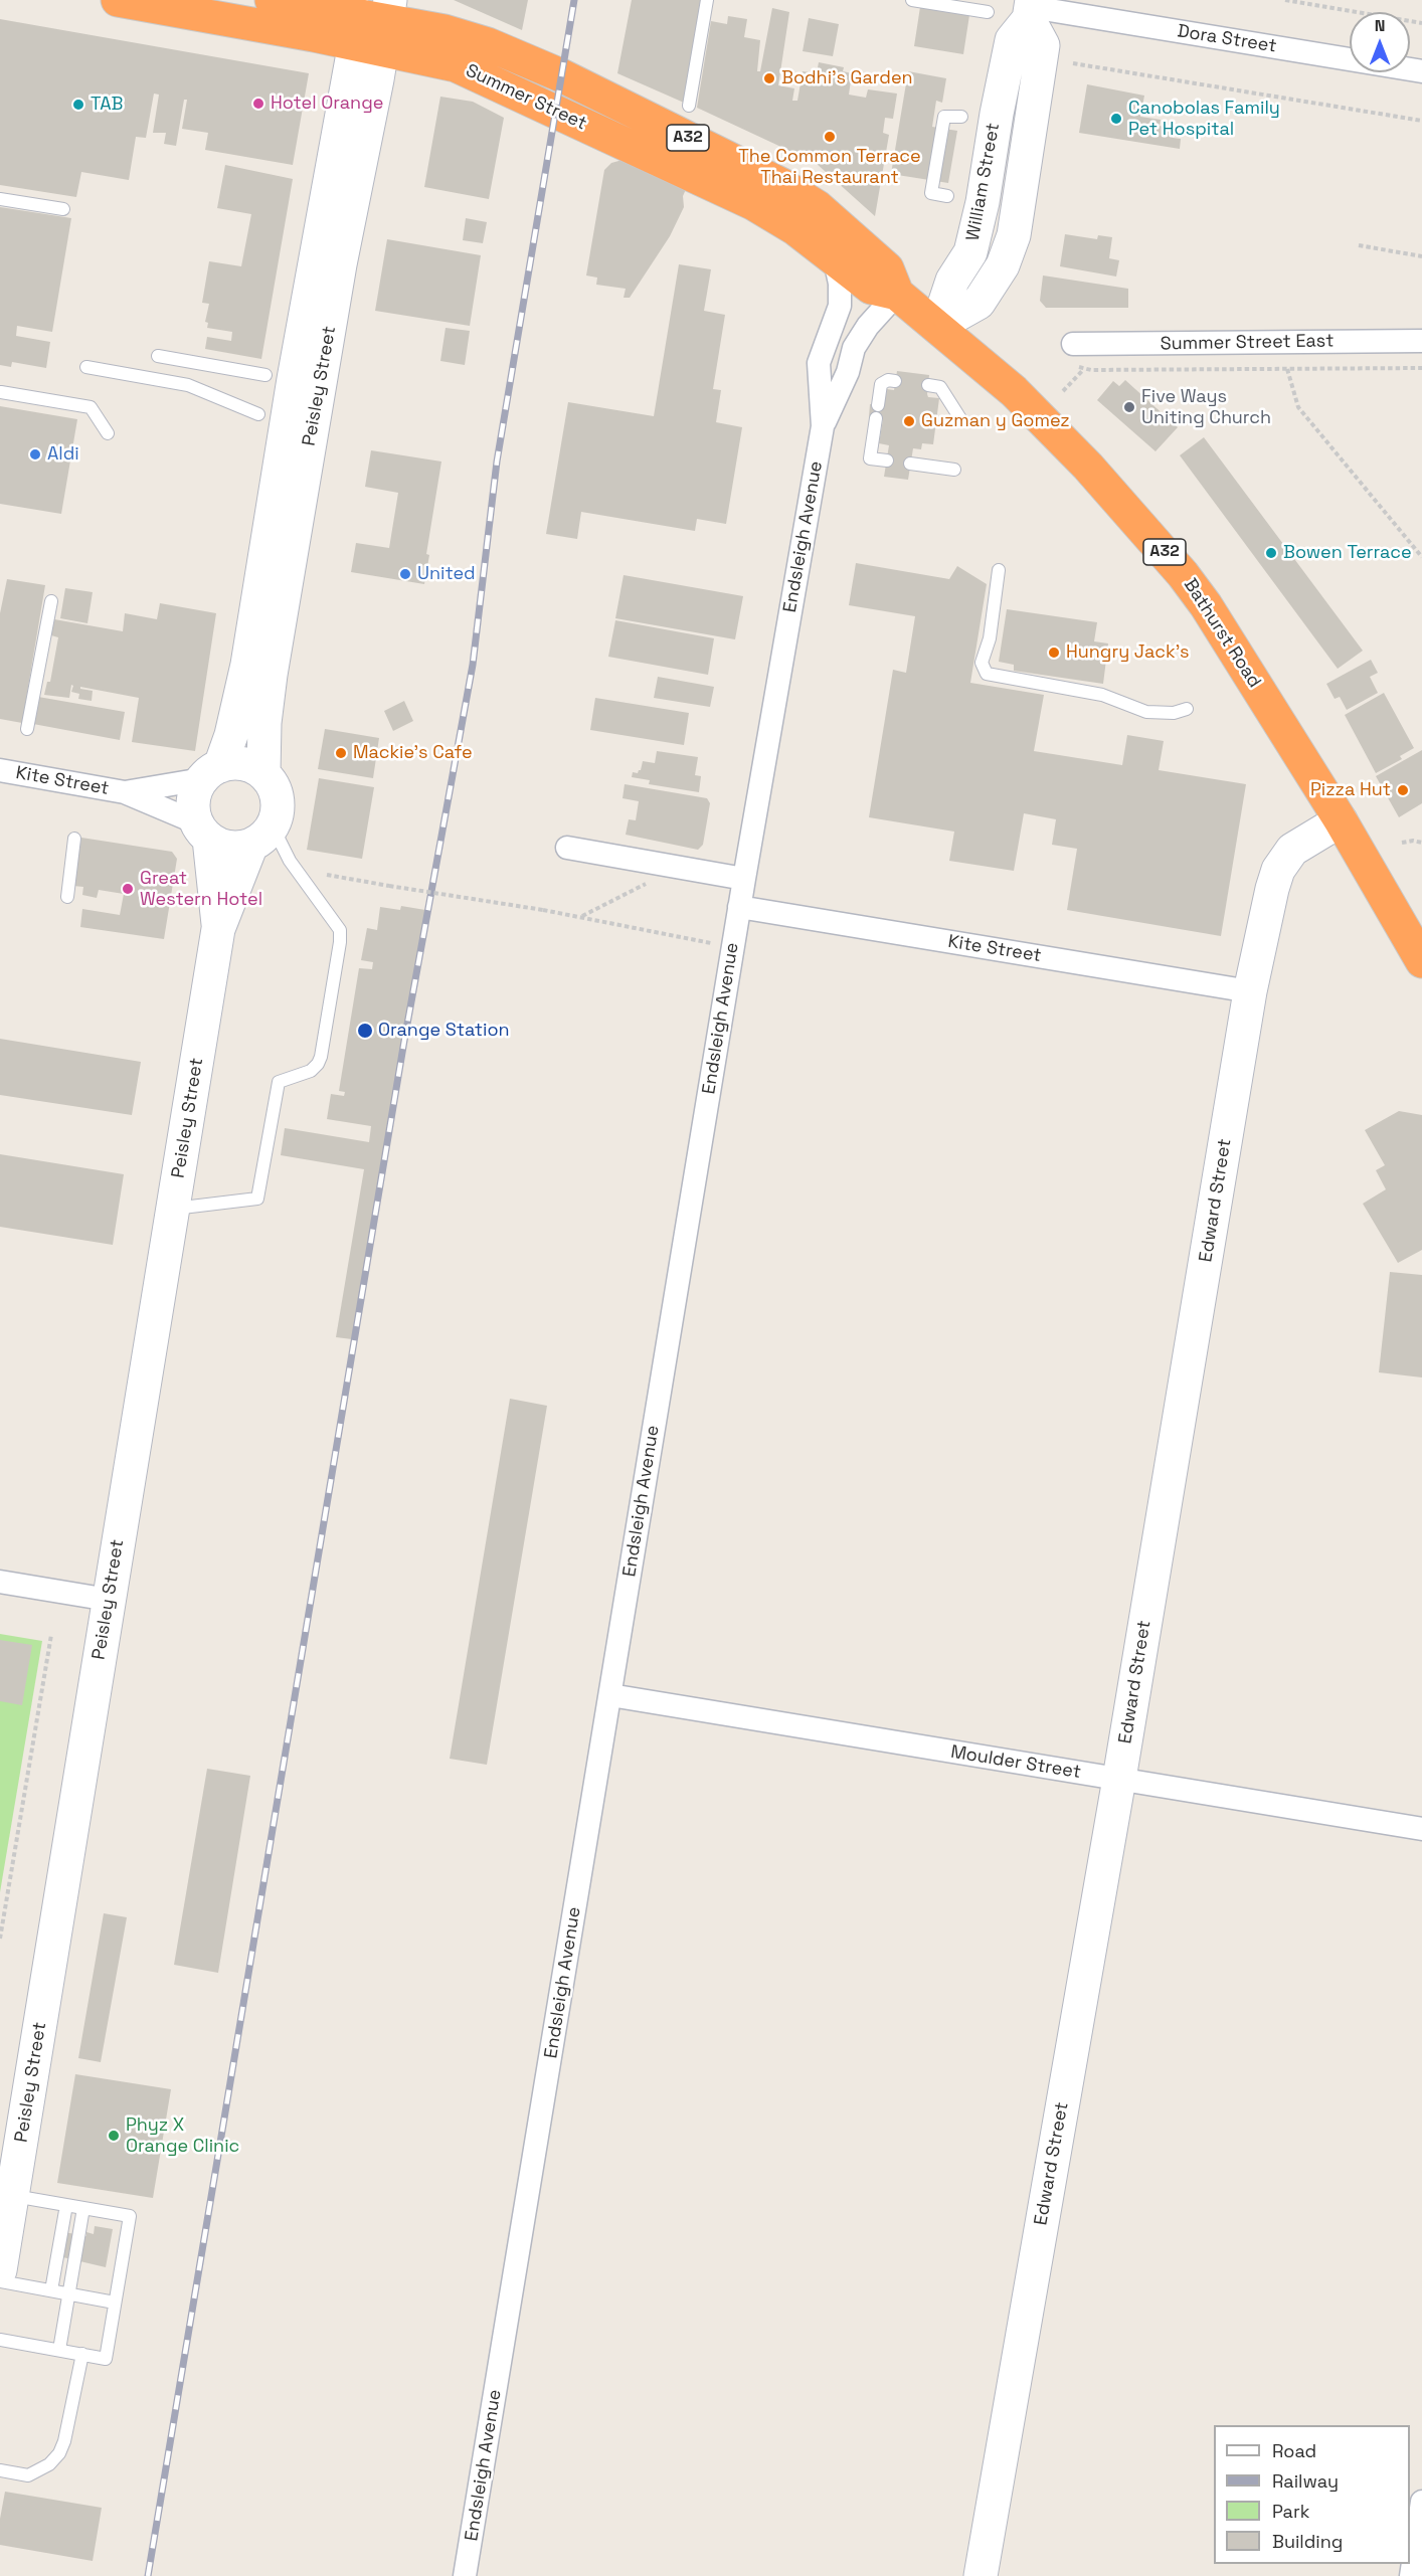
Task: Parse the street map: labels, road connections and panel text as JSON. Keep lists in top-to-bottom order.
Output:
{
  "streets": {
    "highway": ["Summer Street", "A32", "Bathurst Road"],
    "main road": ["William Street", "Peisley Street", "Edward Street"],
    "street": [
      "Dora Street",
      "Summer Street East",
      "Endsleigh Avenue",
      "Kite Street",
      "Moulder Street"
    ]
  },
  "crossings": [
    ["Dora Street", "William Street"],
    ["Summer Street", "William Street"],
    ["Summer Street", "Peisley Street"],
    ["Summer Street", "Endsleigh Avenue"],
    ["Summer Street", "Bathurst Road"],
    ["William Street", "Bathurst Road"],
    ["Peisley Street", "Kite Street"],
    ["Endsleigh Avenue", "Kite Street"],
    ["Endsleigh Avenue", "Moulder Street"],
    ["Bathurst Road", "Edward Street"],
    ["Kite Street", "Edward Street"],
    ["Edward Street", "Moulder Street"]
  ],
  "places": [
    "Bodhi's Garden",
    "Hotel Orange",
    "TAB",
    "Canobolas Family Pet Hospital",
    "The Common Terrace Thai Restaurant",
    "Five Ways Uniting Church",
    "Guzman y Gomez",
    "Aldi",
    "Bowen Terrace",
    "United",
    "Hungry Jack's",
    "Mackie's Cafe",
    "Pizza Hut",
    "Great Western Hotel",
    "Orange Station",
    "Phyz X Orange Clinic"
  ],
  "legend": [
    "Road",
    "Railway",
    "Park",
    "Building"
  ],
  "north": "top"
}
